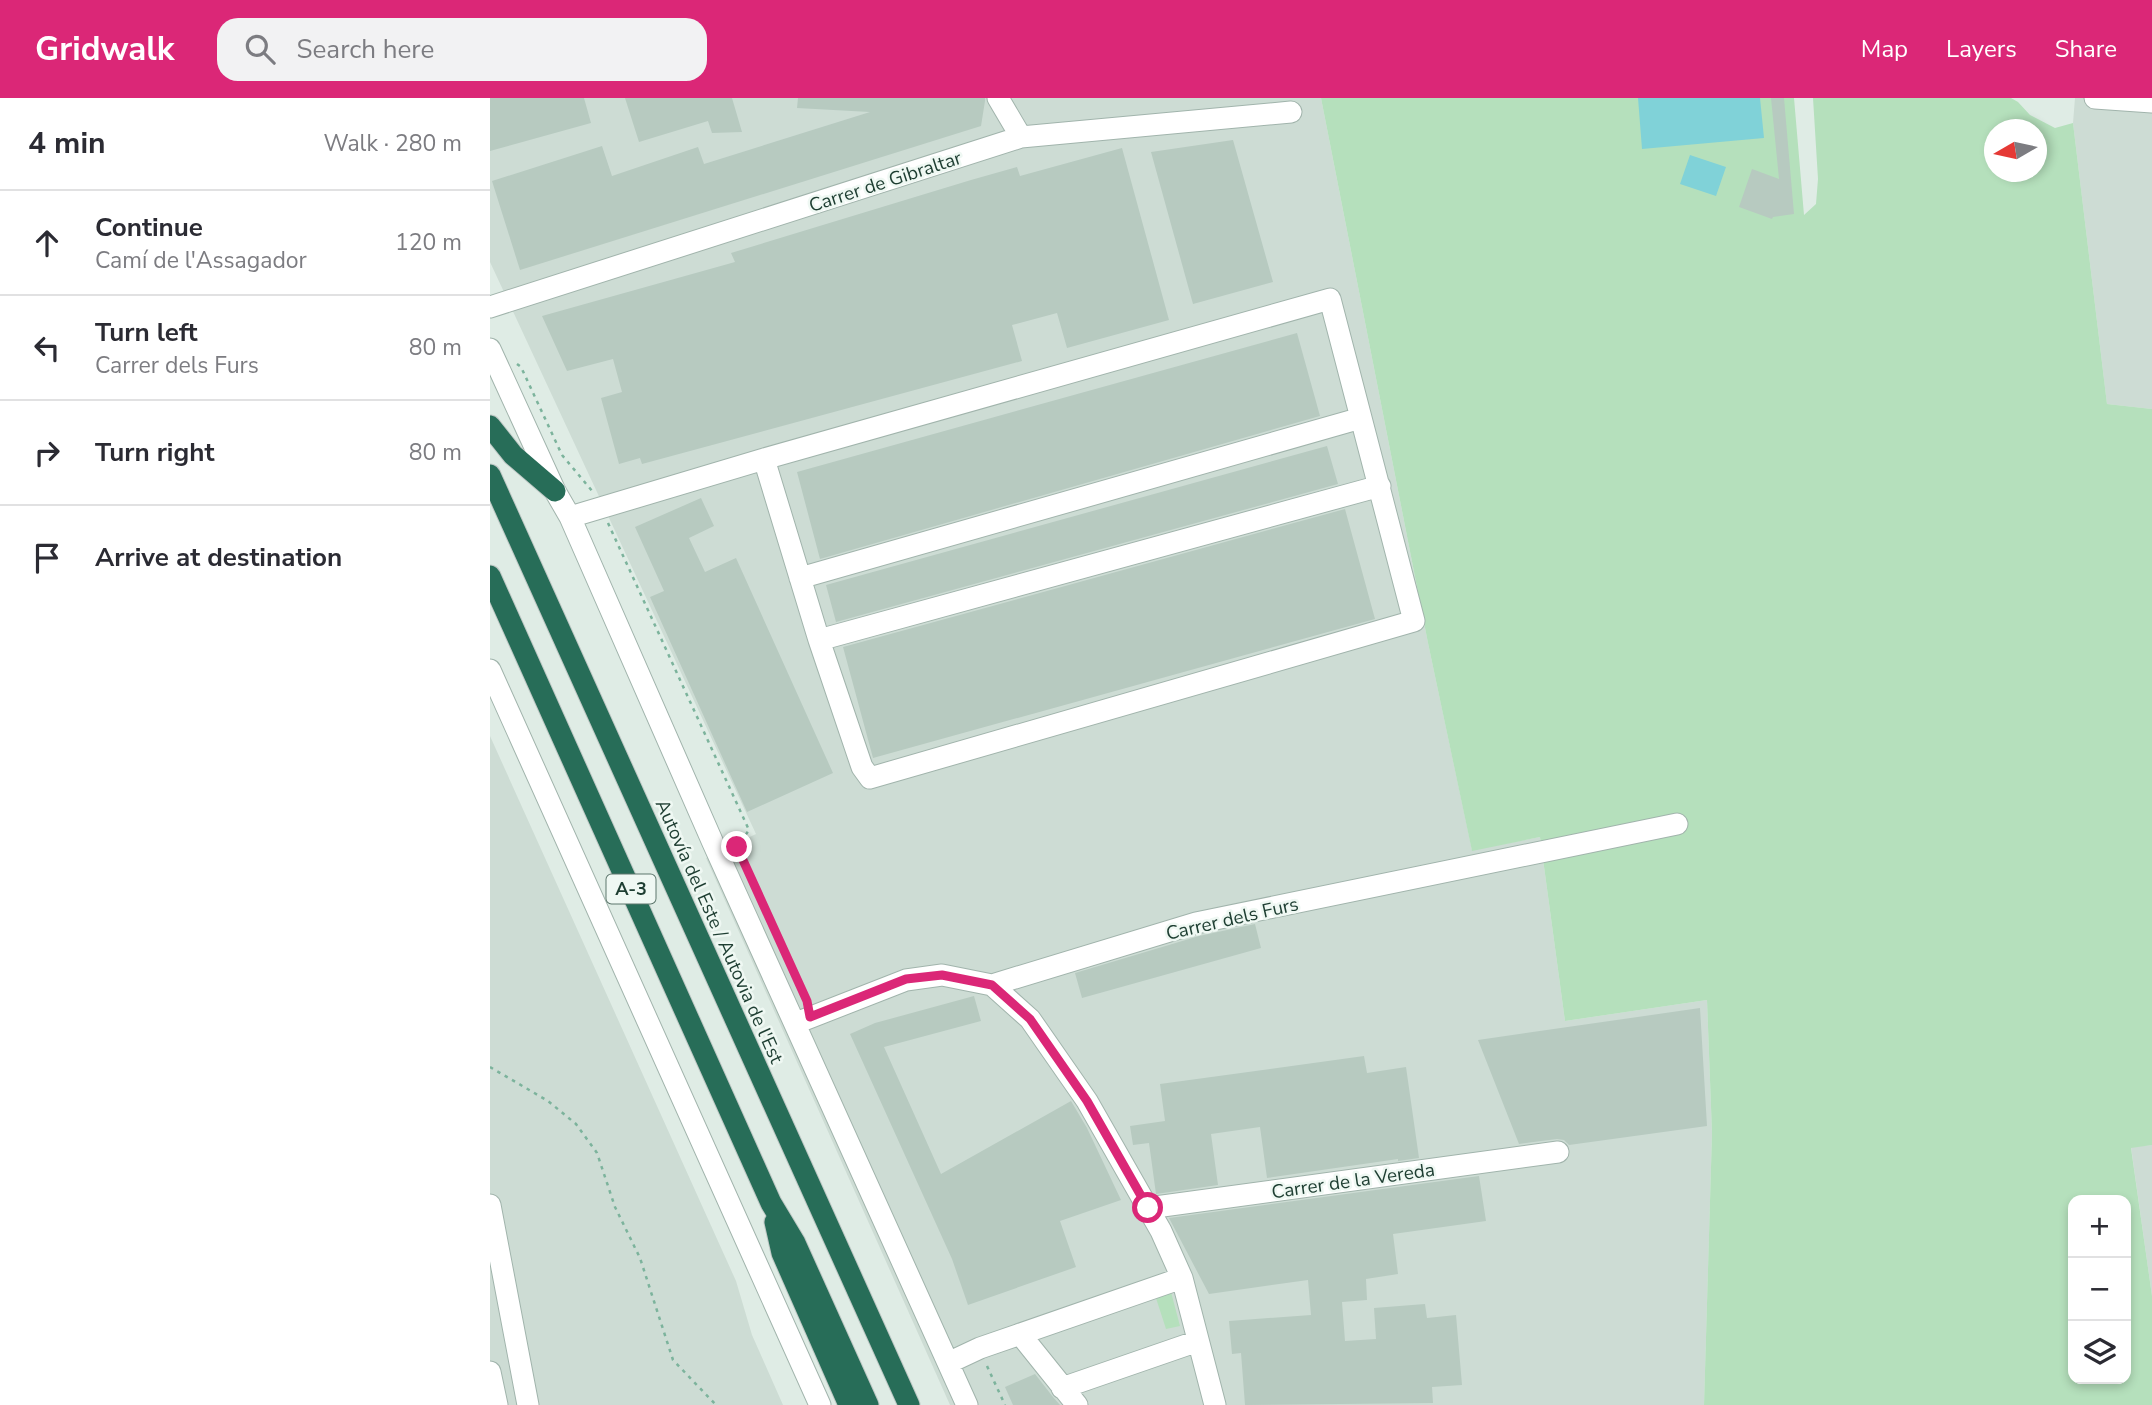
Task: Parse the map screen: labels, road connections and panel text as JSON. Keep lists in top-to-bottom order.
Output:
{
  "streets": {
    "highway": ["A-3", "Autovía del Este / Autovia de l'Est"],
    "street": ["Carrer de Gibraltar", "Carrer dels Furs", "Carrer de la Vereda"]
  },
  "north": "left",
  "page": {
    "header": "Gridwalk",
    "search": "Search here",
    "nav": ["Map", "Layers", "Share"],
    "heading": ["4 min", "Walk · 280 m"],
    "list": [
      ["Continue", "Camí de l'Assagador", "120 m"],
      ["Turn left", "Carrer dels Furs", "80 m"],
      ["Turn right", "80 m"],
      "Arrive at destination"
    ],
    "map_buttons": ["+", "−"]
  }
}
